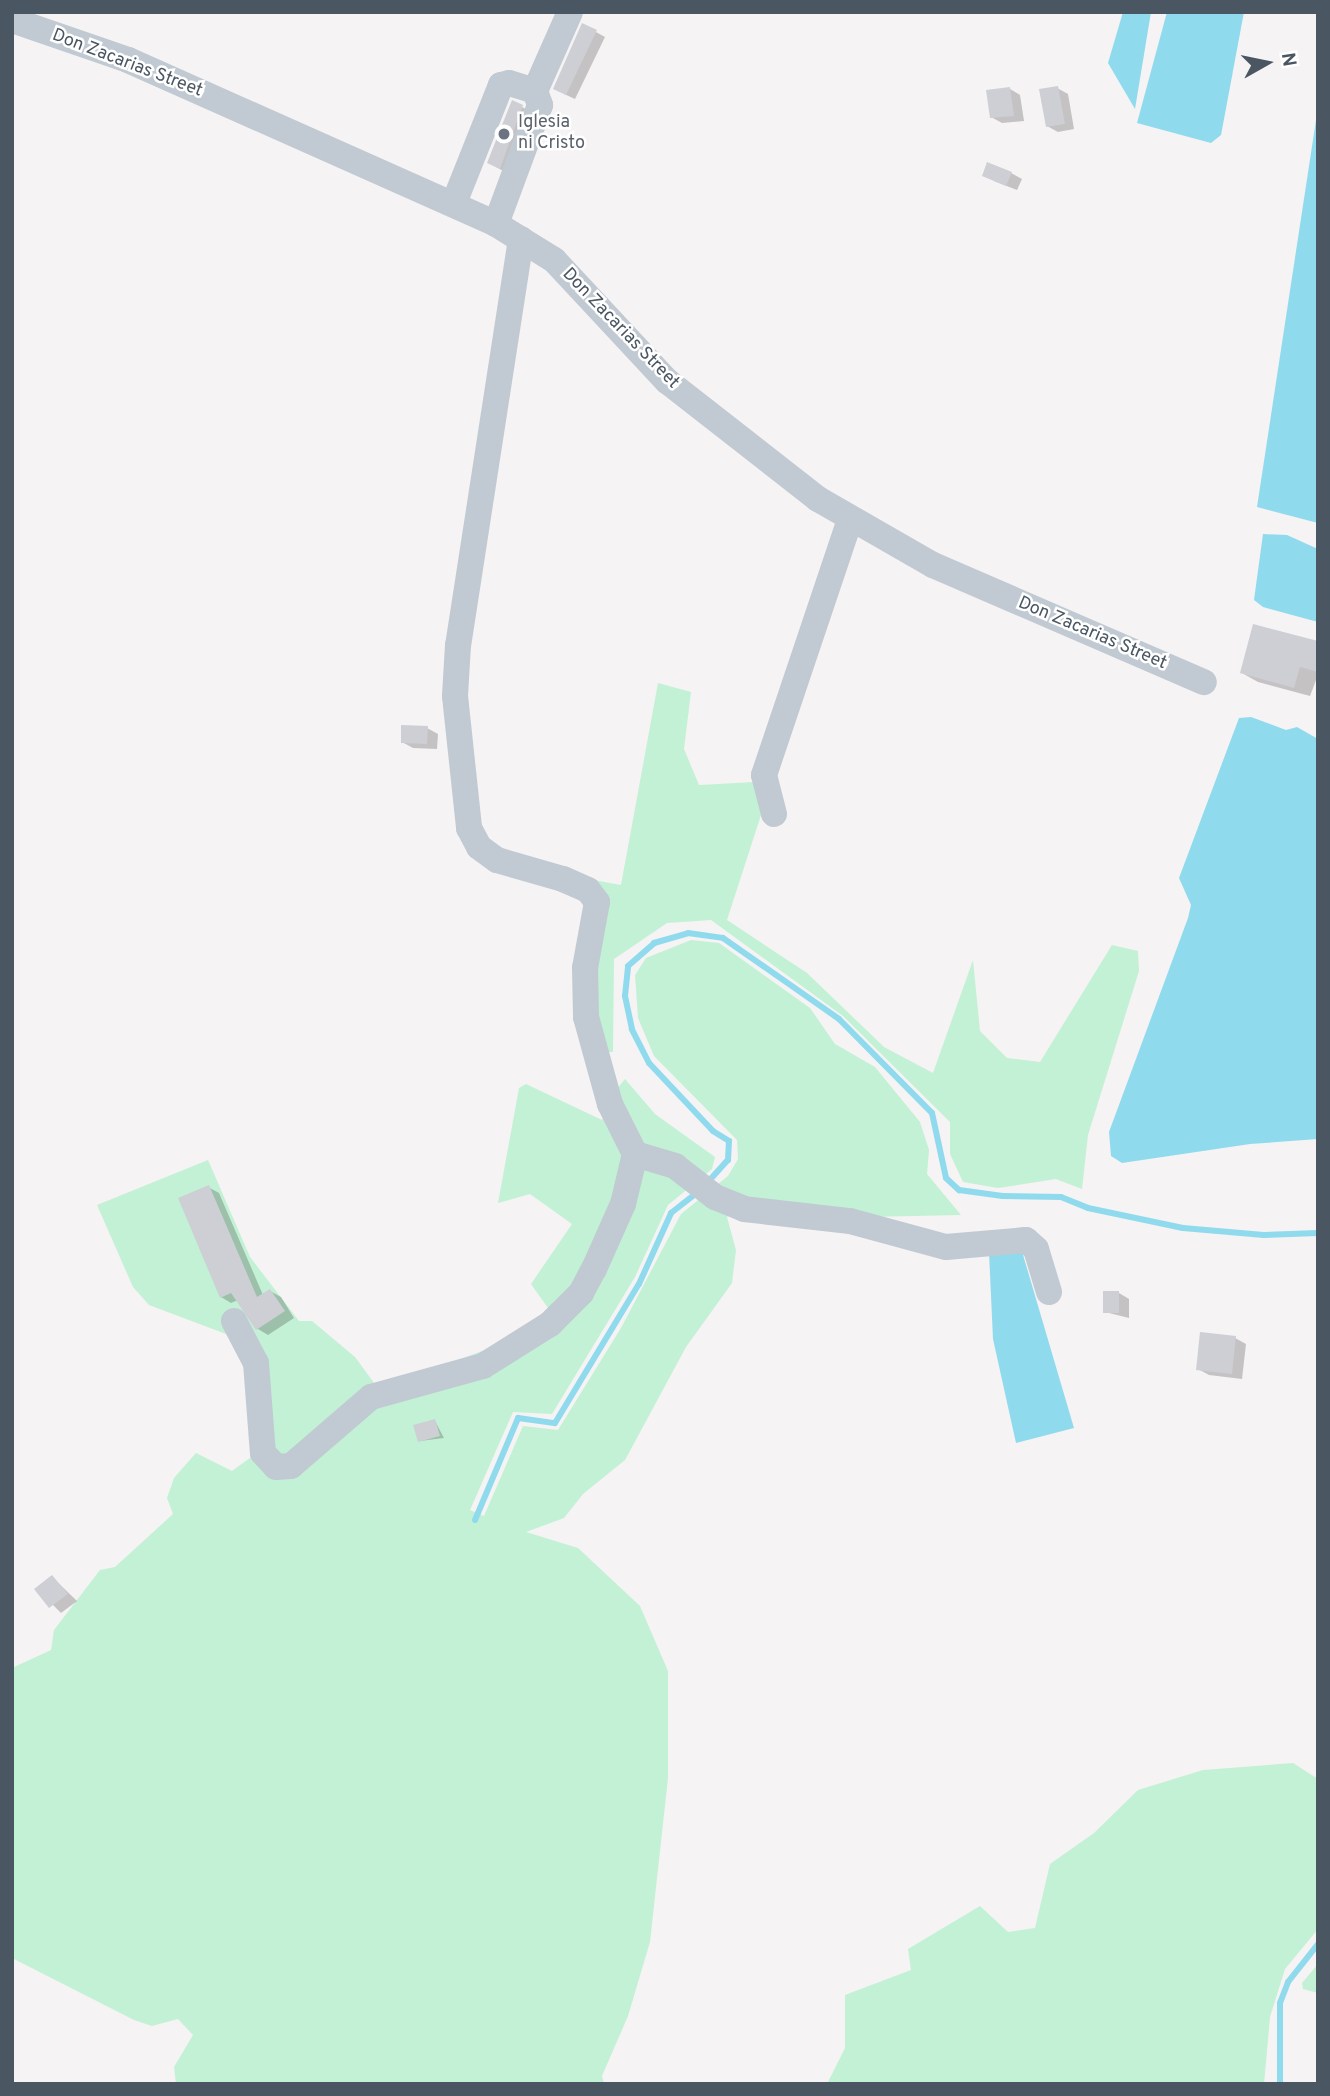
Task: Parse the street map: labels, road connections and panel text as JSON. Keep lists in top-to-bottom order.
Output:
{
  "streets": {
    "street": ["Don Zacarias Street"]
  },
  "places": ["Iglesia ni Cristo"],
  "north": "right"
}
